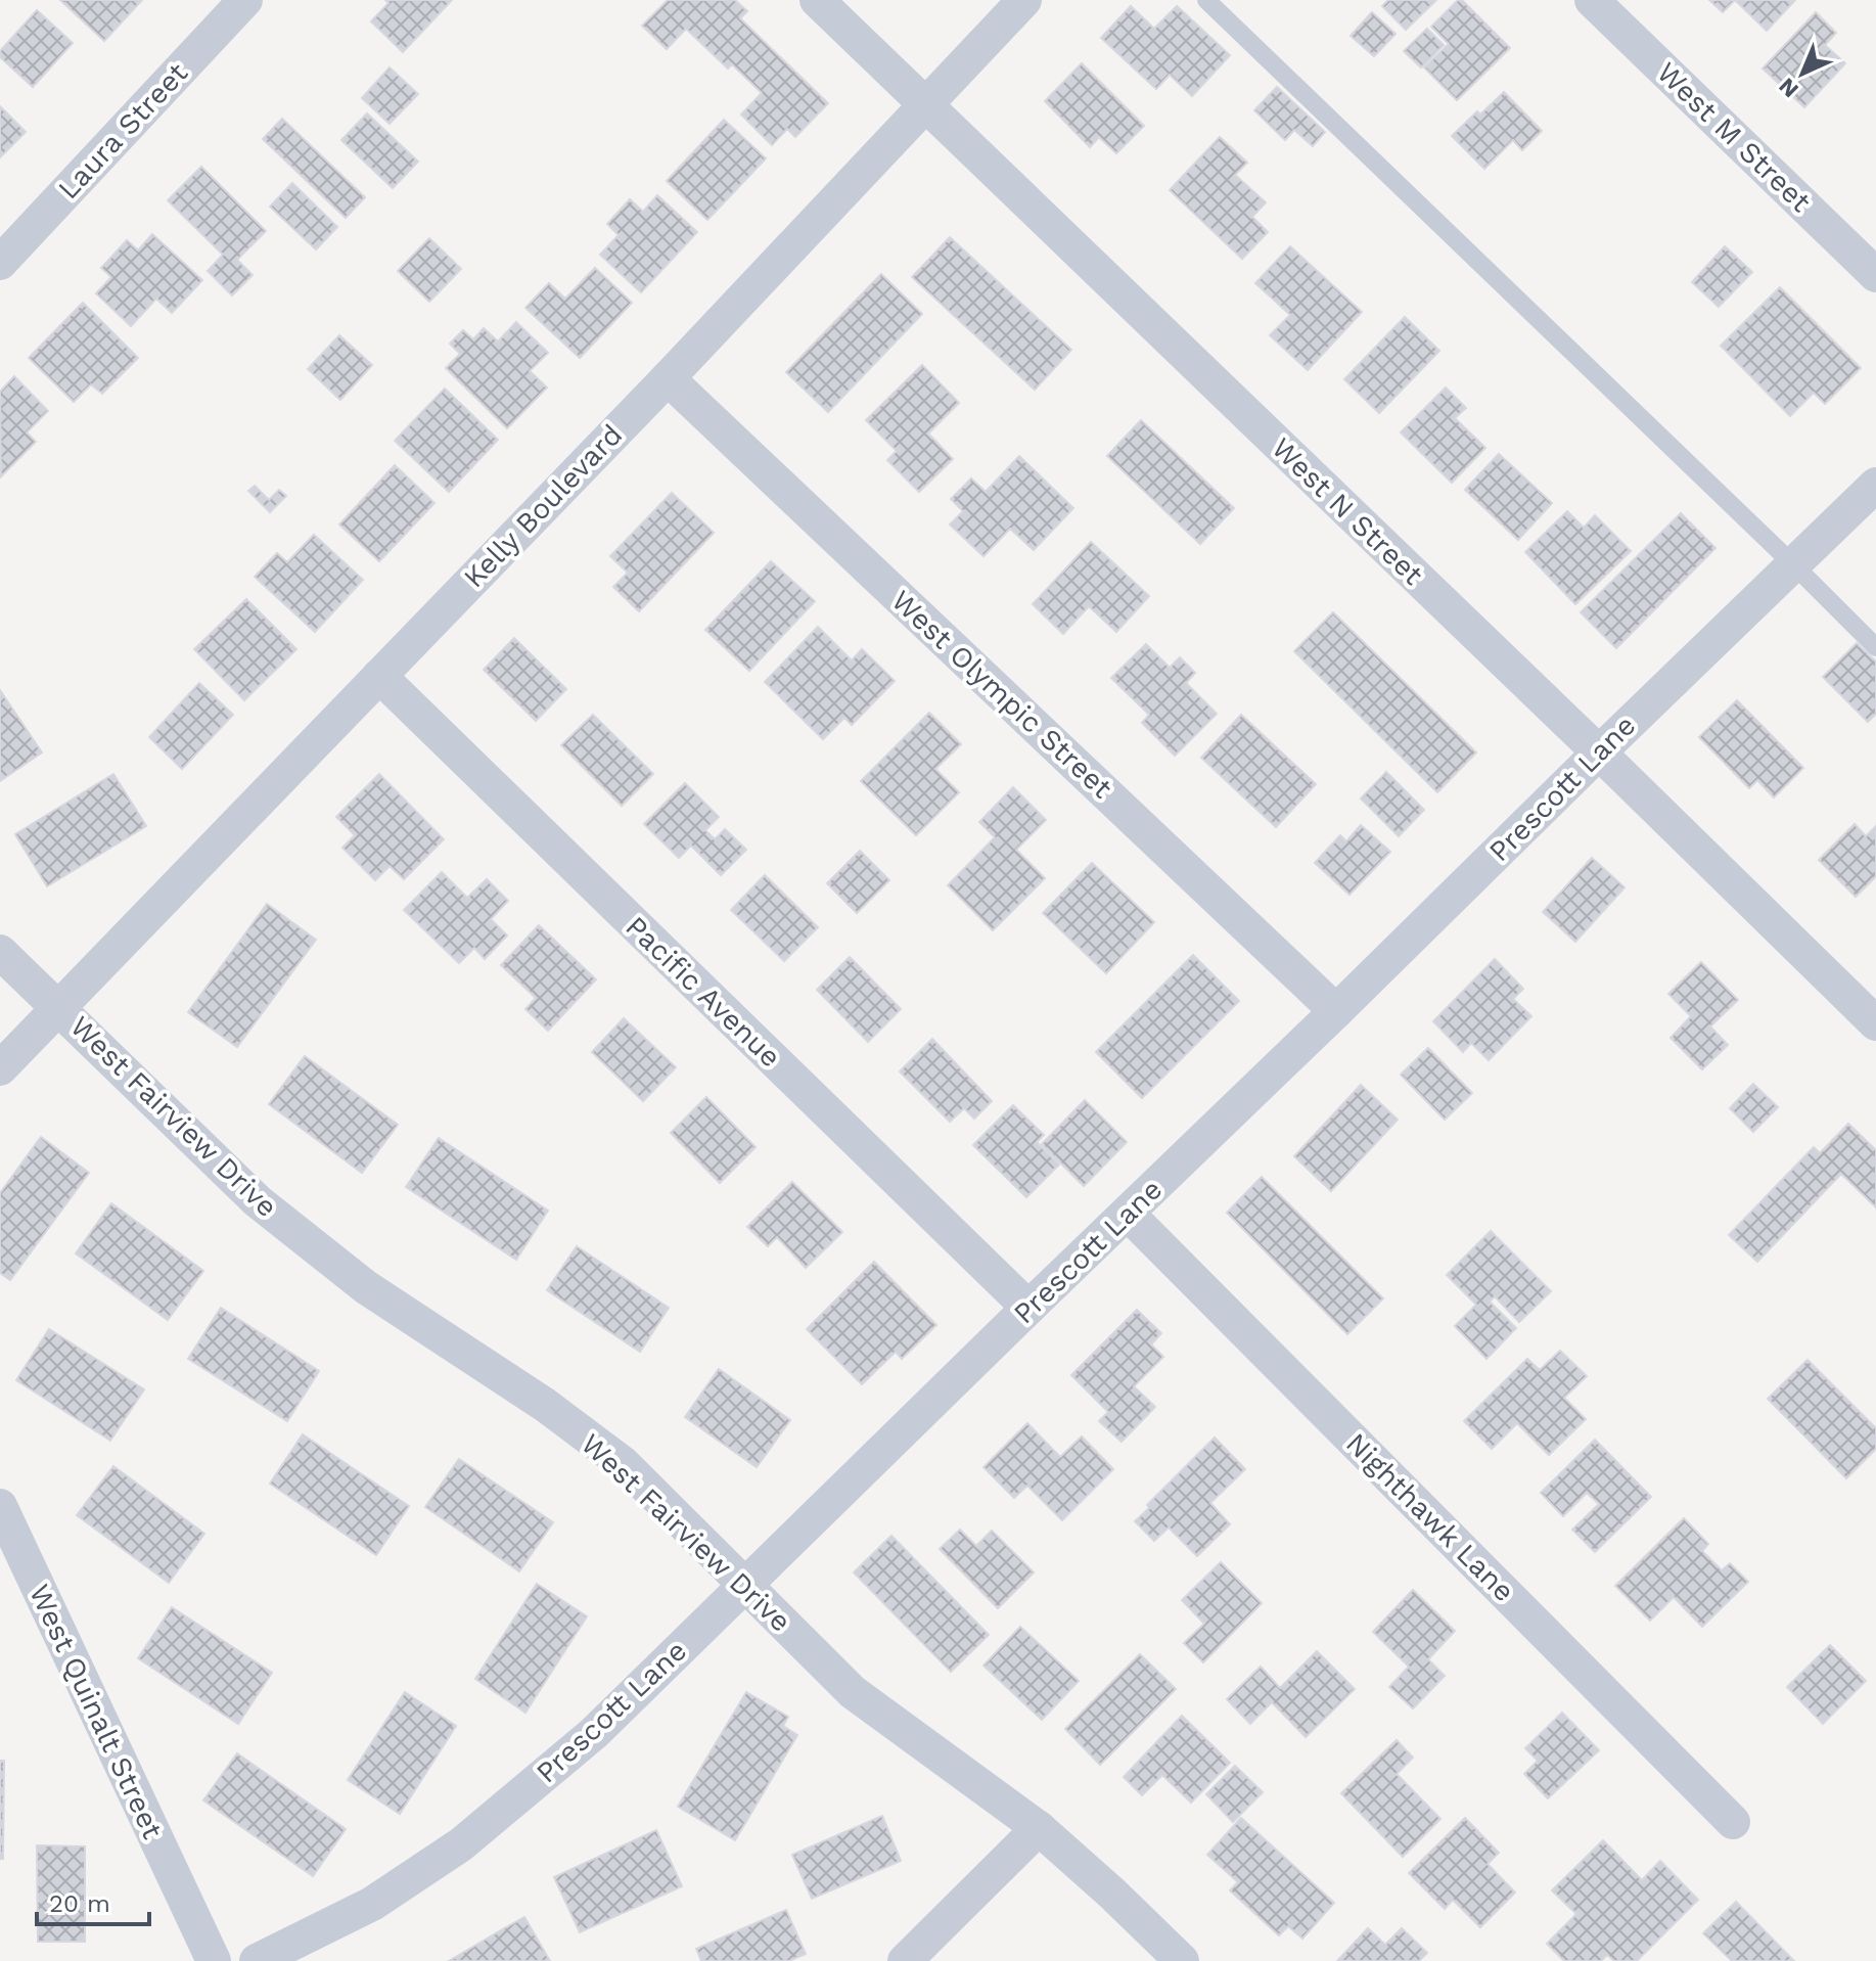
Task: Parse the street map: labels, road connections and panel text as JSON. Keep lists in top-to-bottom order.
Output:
{
  "streets": {
    "street": [
      "Laura Street",
      "West M Street",
      "Kelly Boulevard",
      "West N Street",
      "West Olympic Street",
      "Prescott Lane",
      "Pacific Avenue",
      "West Fairview Drive",
      "Nighthawk Lane",
      "West Quinalt Street"
    ]
  },
  "crossings": [
    ["Kelly Boulevard", "West N Street"],
    ["Kelly Boulevard", "West Olympic Street"],
    ["Kelly Boulevard", "Pacific Avenue"],
    ["Kelly Boulevard", "West Fairview Drive"],
    ["West N Street", "Prescott Lane"],
    ["West Olympic Street", "Prescott Lane"],
    ["Prescott Lane", "Pacific Avenue"],
    ["Prescott Lane", "West Fairview Drive"],
    ["Prescott Lane", "Nighthawk Lane"]
  ],
  "scale_bar": "20 m",
  "north": "bottom left"
}
